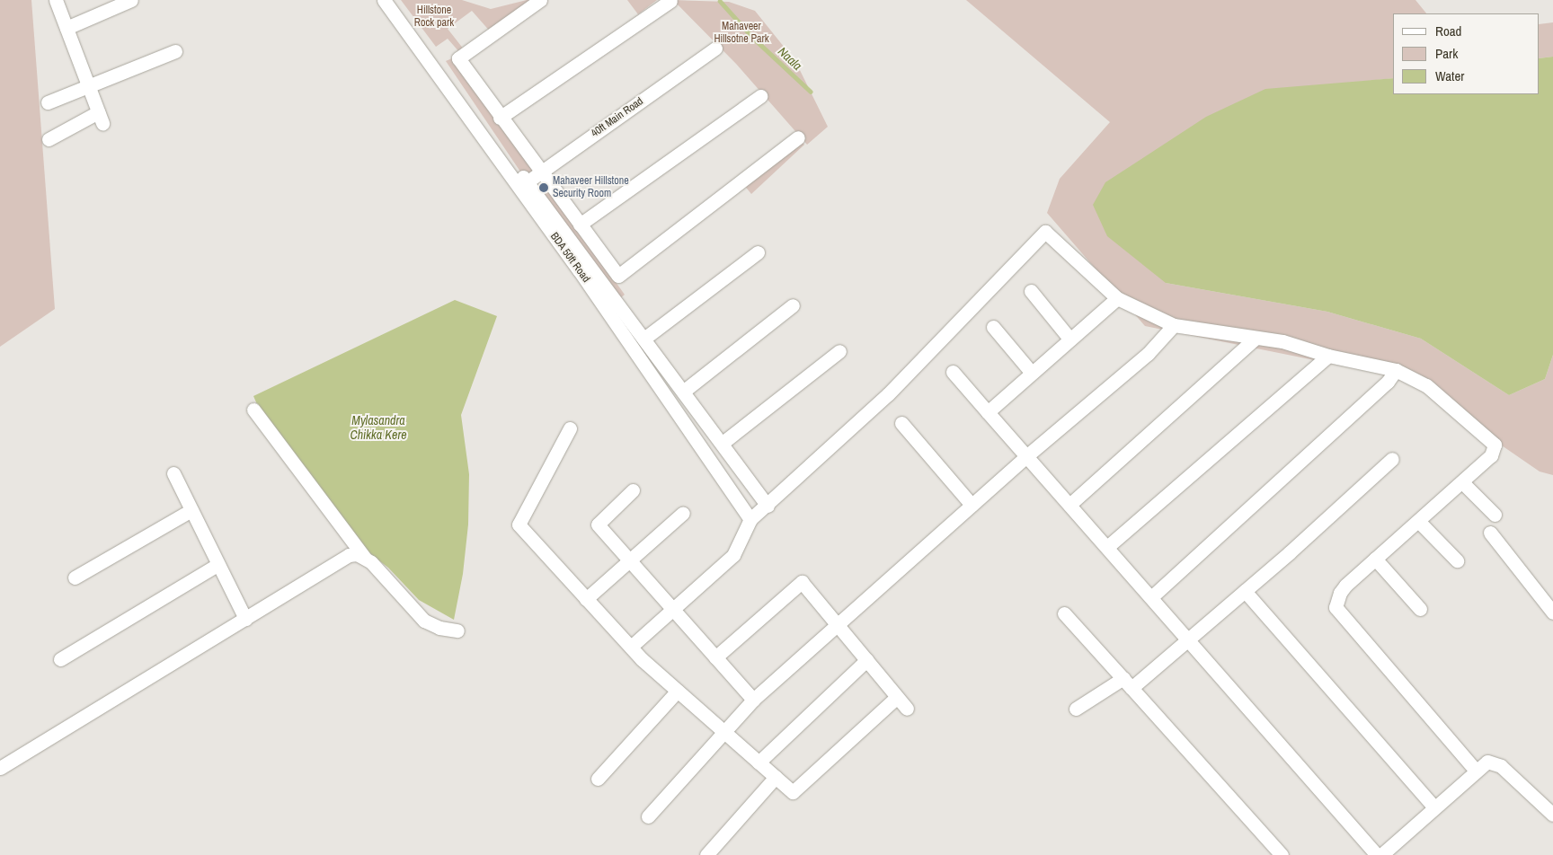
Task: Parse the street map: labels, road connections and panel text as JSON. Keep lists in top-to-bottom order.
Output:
{
  "streets": {
    "street": ["40ft Main Road", "BDA 50ft Road"]
  },
  "crossings": [
    ["40ft Main Road", "BDA 50ft Road"]
  ],
  "water": ["Naala", "Mylasandra Chikka Kere"],
  "parks": ["Hillstone Rock park", "Mahaveer Hillsotne Park"],
  "places": ["Mahaveer Hillstone Security Room"],
  "legend": ["Road", "Park", "Water"]
}
